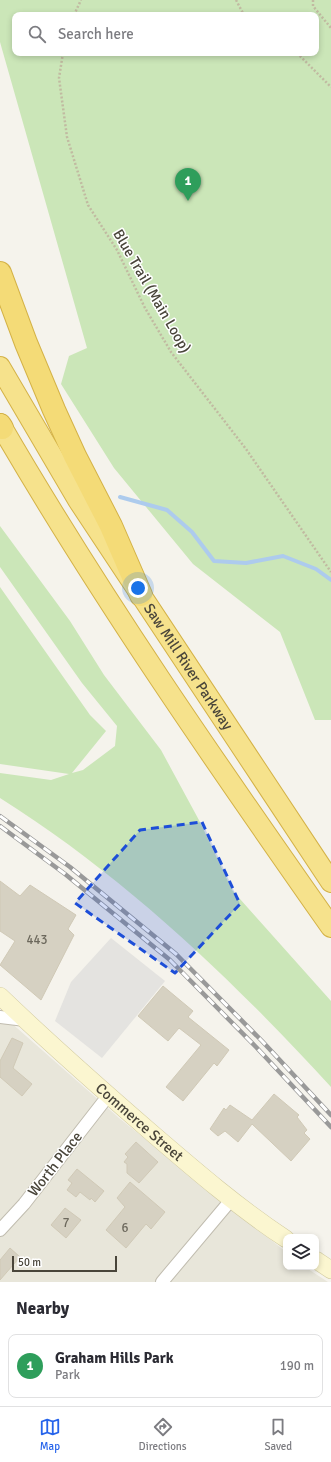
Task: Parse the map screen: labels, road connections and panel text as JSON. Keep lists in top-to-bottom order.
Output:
{
  "streets": {
    "highway": ["Saw Mill River Parkway"],
    "main road": ["Commerce Street"],
    "street": ["Worth Place"],
    "path": ["Blue Trail (Main Loop)"]
  },
  "crossings": [
    ["Commerce Street", "Worth Place"]
  ],
  "house_numbers": ["443", "7", "6"],
  "scale_bar": "50 m",
  "page": {
    "search": "Search here",
    "pins": "1",
    "scale": "50 m",
    "heading": "Nearby",
    "list": [
      {
        "mark": "1",
        "name": "Graham Hills Park",
        "note": "Park",
        "value": "190 m"
      }
    ],
    "nav": ["Map", "Directions", "Saved"]
  }
}
